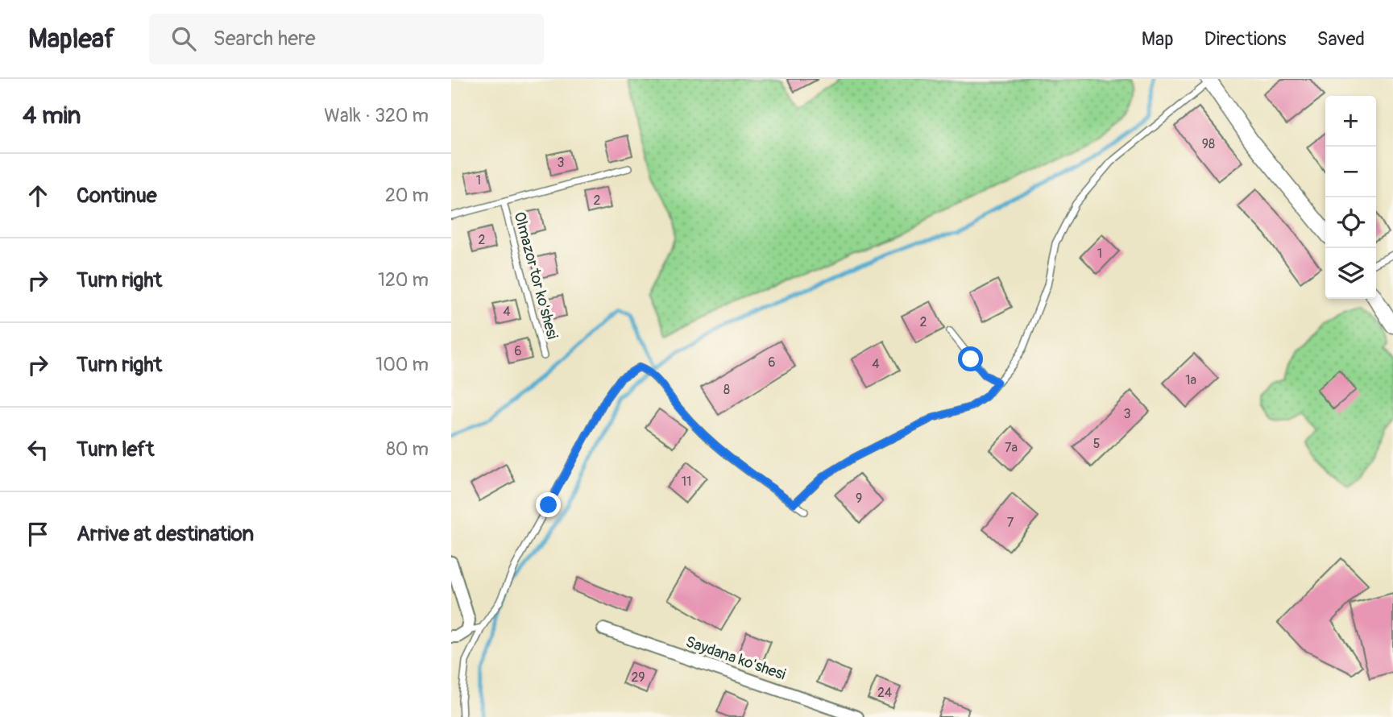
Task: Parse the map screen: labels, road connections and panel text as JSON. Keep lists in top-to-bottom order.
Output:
{
  "streets": {
    "street": ["Saydana ko'shesi"],
    "lane": ["Olmazor tor ko'shesi"]
  },
  "house_numbers": [
    "98",
    "3",
    "1",
    "2",
    "2",
    "1",
    "4",
    "2",
    "6",
    "6",
    "4",
    "1a",
    "8",
    "3",
    "5",
    "7a",
    "11",
    "9",
    "7",
    "29",
    "24"
  ],
  "page": {
    "header": "Mapleaf",
    "search": "Search here",
    "nav": ["Map", "Directions", "Saved"],
    "heading": ["4 min", "Walk · 320 m"],
    "map_buttons": ["+", "−"],
    "list": [
      ["Continue", "20 m"],
      ["Turn right", "120 m"],
      ["Turn right", "100 m"],
      ["Turn left", "80 m"],
      "Arrive at destination"
    ]
  }
}
